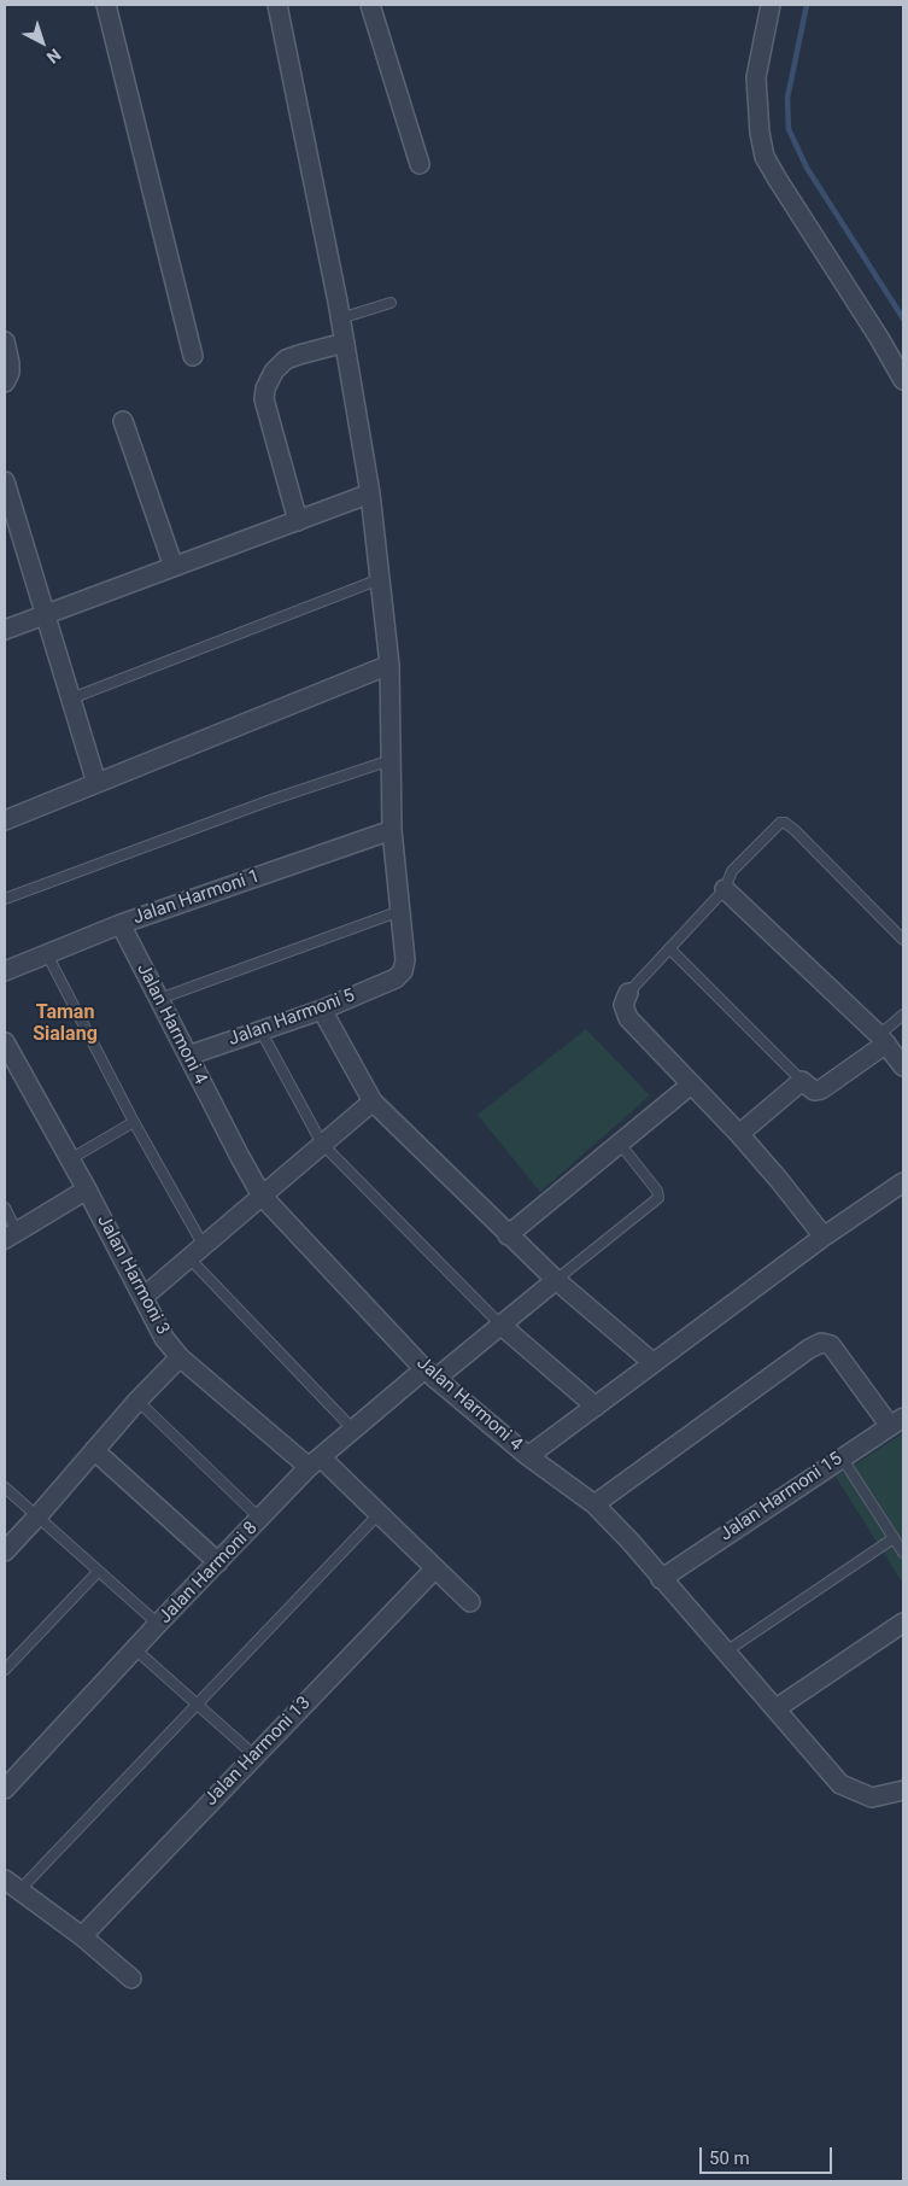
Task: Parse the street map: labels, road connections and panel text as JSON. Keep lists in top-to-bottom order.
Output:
{
  "streets": {
    "street": [
      "Jalan Harmoni 1",
      "Jalan Harmoni 5",
      "Jalan Harmoni 4",
      "Jalan Harmoni 3",
      "Jalan Harmoni 15",
      "Jalan Harmoni 8",
      "Jalan Harmoni 13"
    ]
  },
  "crossings": [
    ["Jalan Harmoni 1", "Jalan Harmoni 4"],
    ["Jalan Harmoni 5", "Jalan Harmoni 4"],
    ["Jalan Harmoni 4", "Jalan Harmoni 15"],
    ["Jalan Harmoni 4", "Jalan Harmoni 8"],
    ["Jalan Harmoni 3", "Jalan Harmoni 8"],
    ["Jalan Harmoni 3", "Jalan Harmoni 13"]
  ],
  "districts": ["Taman Sialang"],
  "scale_bar": "50 m",
  "north": "bottom right"
}
